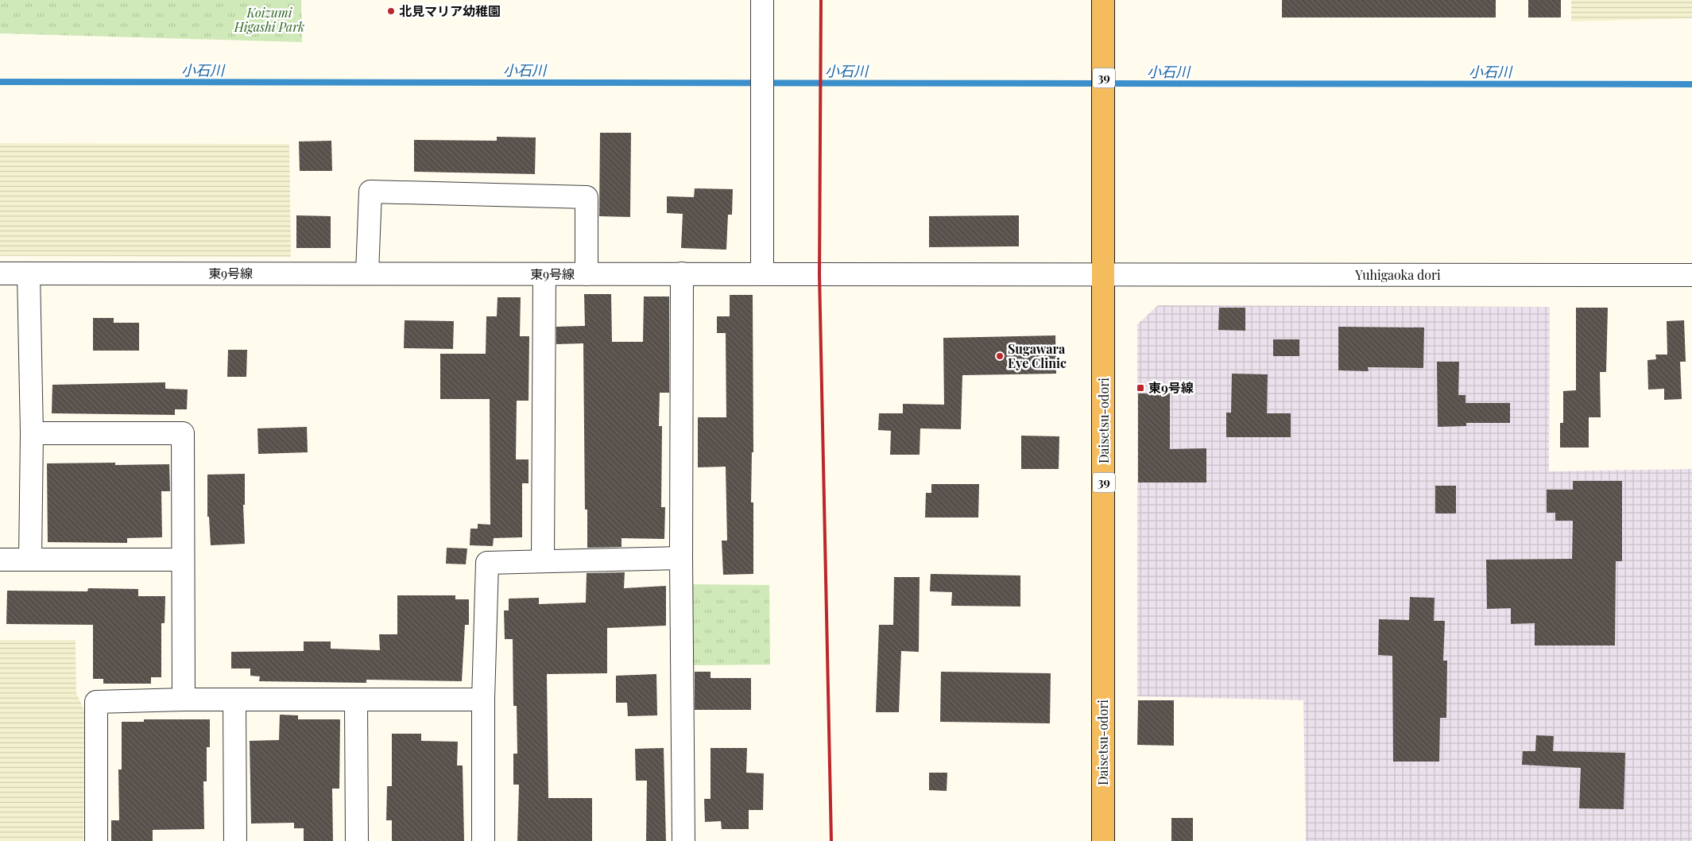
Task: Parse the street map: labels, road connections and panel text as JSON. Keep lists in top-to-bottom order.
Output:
{
  "streets": {
    "highway": ["39", "Daisetsu-odori"],
    "street": ["東9号線", "Yuhigaoka dori"]
  },
  "crossings": [
    ["東9号線", "Yuhigaoka dori"],
    ["東9号線", "Daisetsu-odori"],
    ["Yuhigaoka dori", "Daisetsu-odori"]
  ],
  "water": ["小石川"],
  "parks": ["Koizumi Higashi Park"],
  "places": {
    "other": ["北見マリア幼稚園", "Sugawara Eye Clinic"],
    "transit": ["東9号線"]
  }
}
